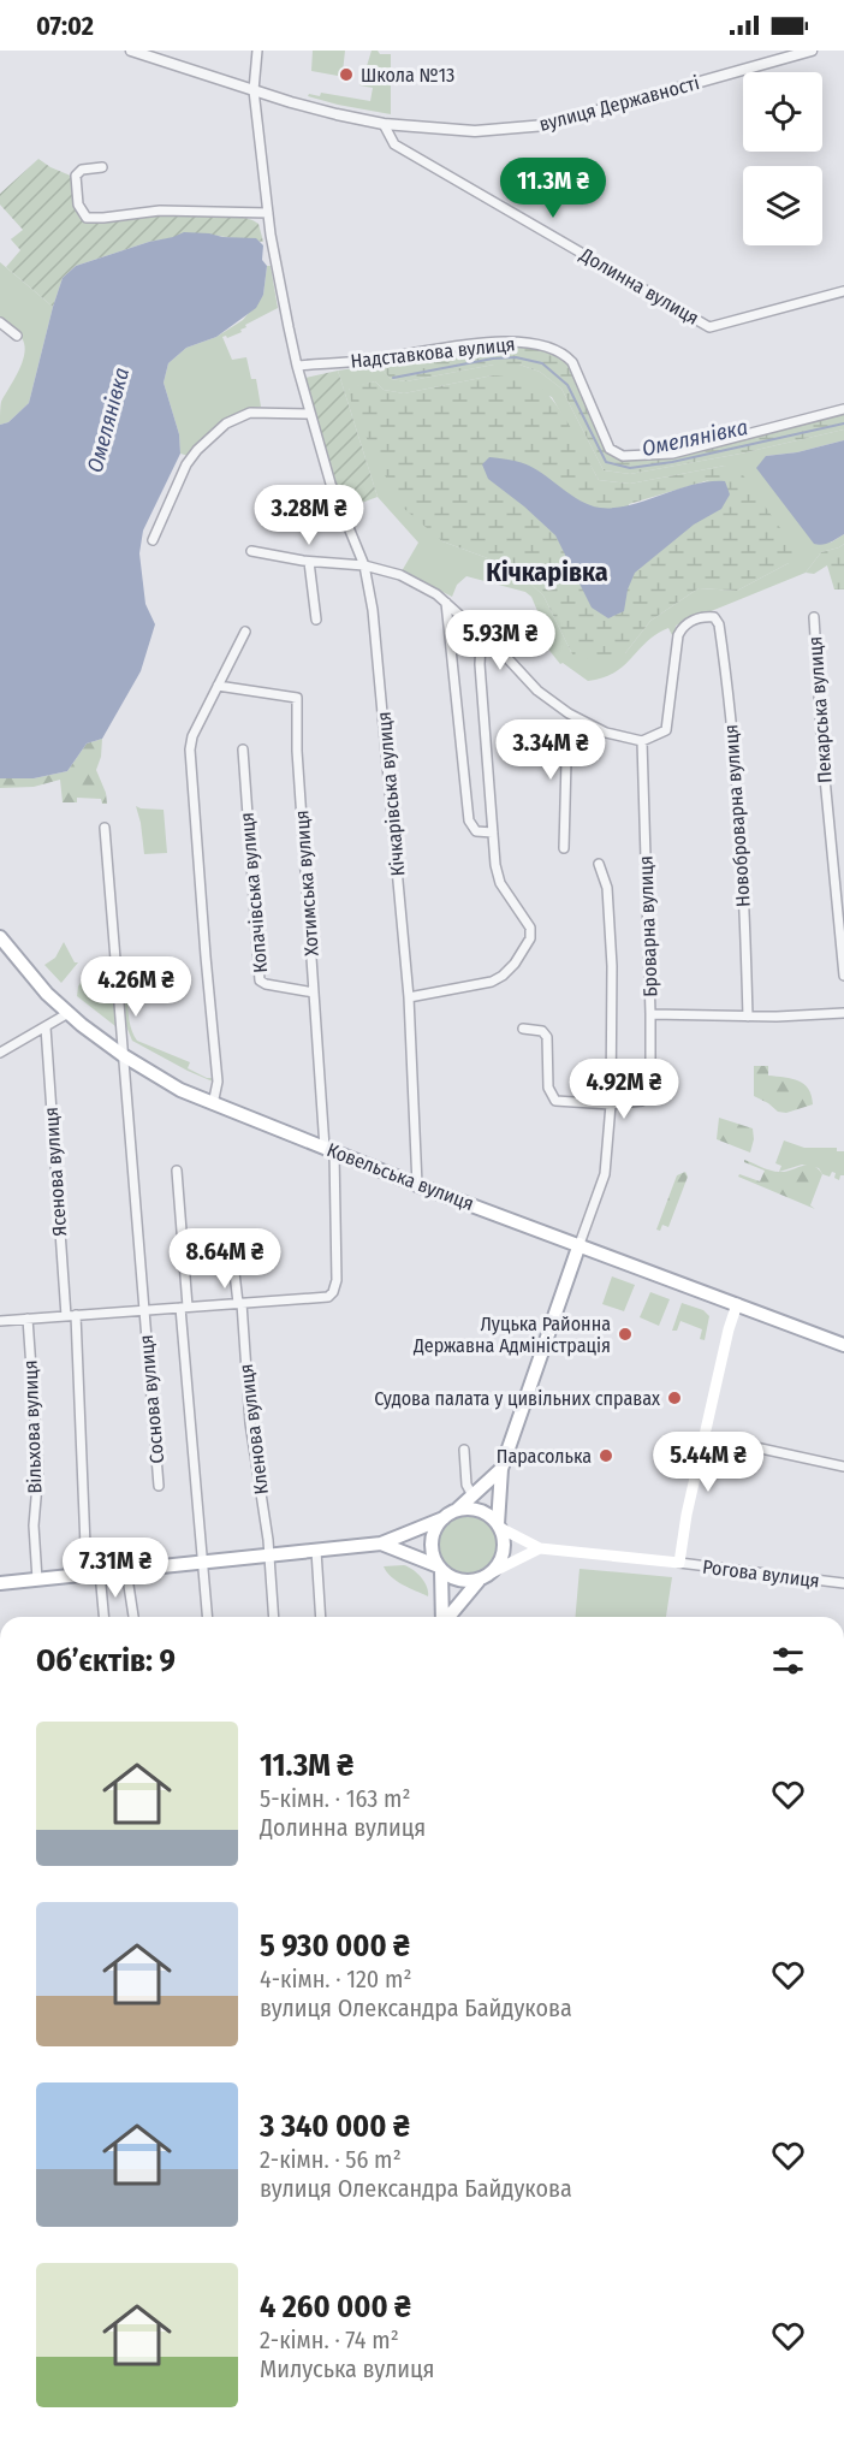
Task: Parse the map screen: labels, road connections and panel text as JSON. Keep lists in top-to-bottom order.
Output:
{
  "streets": {
    "main road": ["Ковельська вулиця"],
    "street": [
      "вулиця Державності",
      "Долинна вулиця",
      "Надставкова вулиця",
      "Пекарська вулиця",
      "Кічкарівська вулиця",
      "Новоброварна вулиця",
      "Хотимська вулиця",
      "Копачівська вулиця",
      "Броварна вулиця",
      "Ясенова вулиця",
      "Соснова вулиця",
      "Вільхова вулиця",
      "Кленова вулиця",
      "Рогова вулиця"
    ]
  },
  "crossings": [
    ["вулиця Державності", "Долинна вулиця"],
    ["вулиця Державності", "Кічкарівська вулиця"],
    ["Надставкова вулиця", "Кічкарівська вулиця"],
    ["Кічкарівська вулиця", "Ковельська вулиця"],
    ["Новоброварна вулиця", "Броварна вулиця"],
    ["Хотимська вулиця", "Копачівська вулиця"],
    ["Хотимська вулиця", "Ковельська вулиця"],
    ["Хотимська вулиця", "Кленова вулиця"],
    ["Ковельська вулиця", "Соснова вулиця"]
  ],
  "districts": ["Кічкарівка"],
  "water": ["Омелянівка"],
  "places": [
    "Школа №13",
    "Луцька Районна Державна Адміністрація",
    "Судова палата у цивільних справах",
    "Парасолька"
  ],
  "page": {
    "status": "07:02",
    "price": [
      "11.3M ₴",
      "3.28M ₴",
      "5.93M ₴",
      "3.34M ₴",
      "4.26M ₴",
      "4.92M ₴",
      "8.64M ₴",
      "5.44M ₴",
      "7.31M ₴"
    ],
    "heading": "Об’єктів: 9",
    "list": [
      {
        "name": "11.3M ₴",
        "note": "5-кімн. · 163 m² · Долинна вулиця"
      },
      {
        "name": "5 930 000 ₴",
        "note": "4-кімн. · 120 m² · вулиця Олександра Байдукова"
      },
      {
        "name": "3 340 000 ₴",
        "note": "2-кімн. · 56 m² · вулиця Олександра Байдукова"
      },
      {
        "name": "4 260 000 ₴",
        "note": "2-кімн. · 74 m² · Милуська вулиця"
      }
    ]
  }
}
